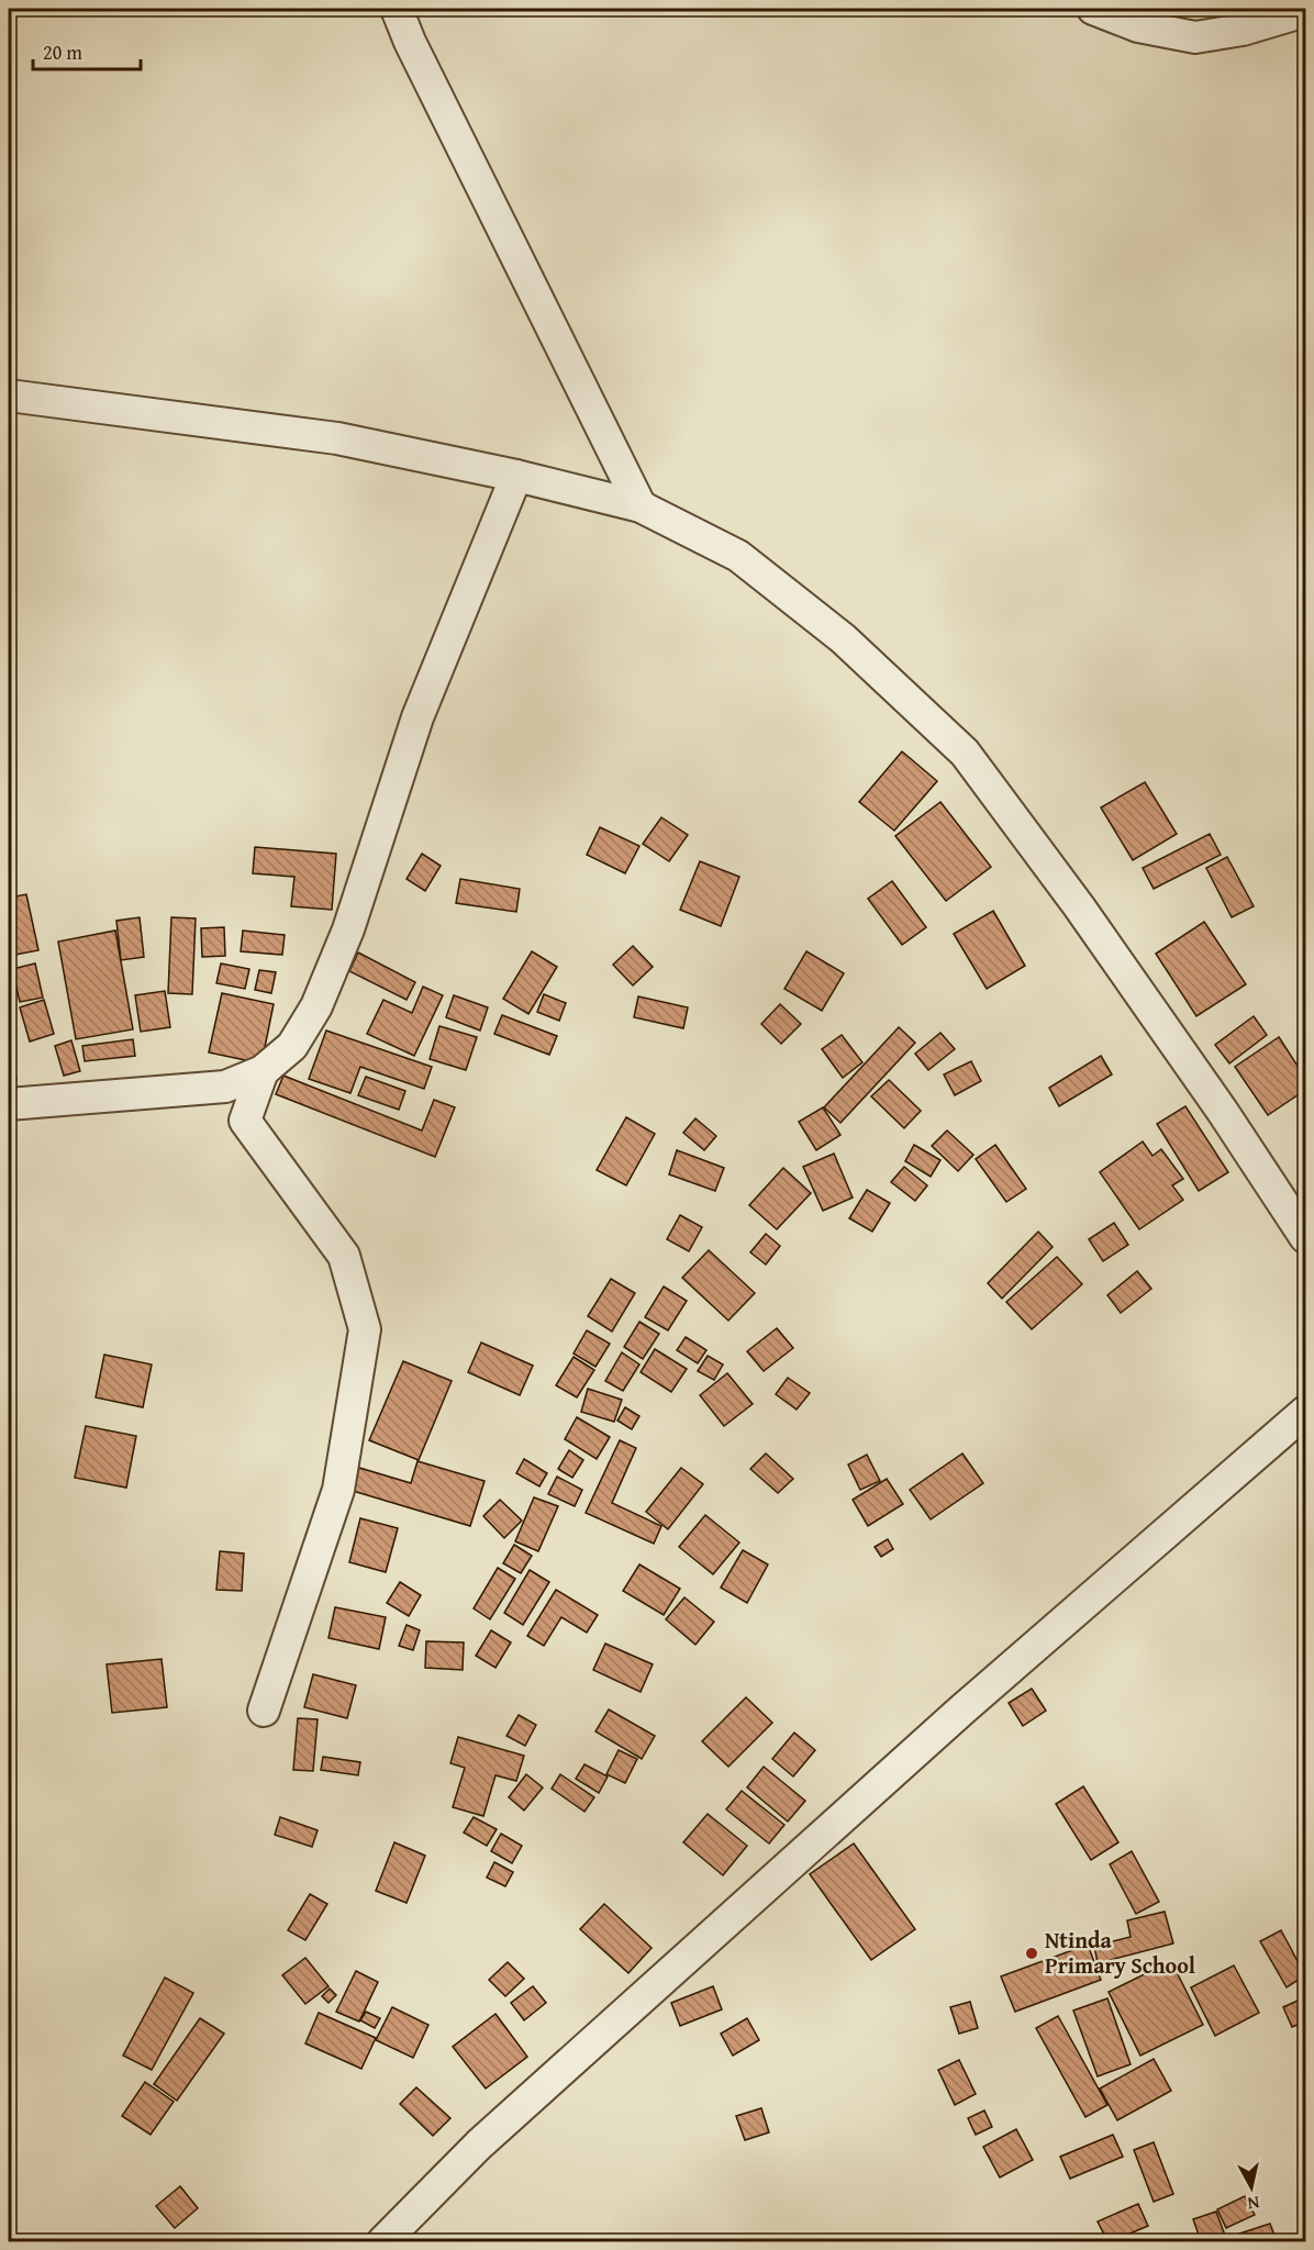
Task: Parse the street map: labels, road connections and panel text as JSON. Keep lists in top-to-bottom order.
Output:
{
  "places": ["Ntinda Primary School"],
  "scale_bar": "20 m",
  "north": "bottom"
}
